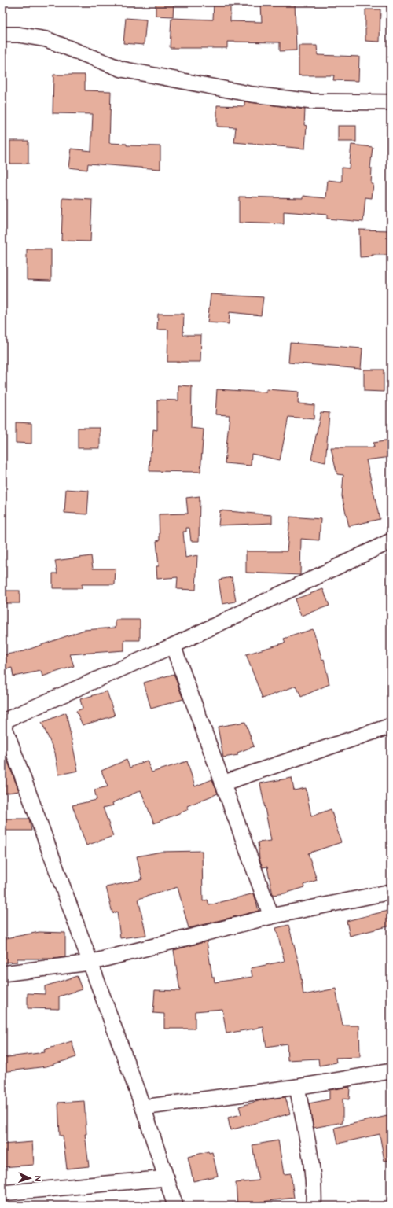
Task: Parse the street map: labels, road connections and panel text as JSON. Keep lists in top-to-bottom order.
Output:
{
  "north": "right"
}
